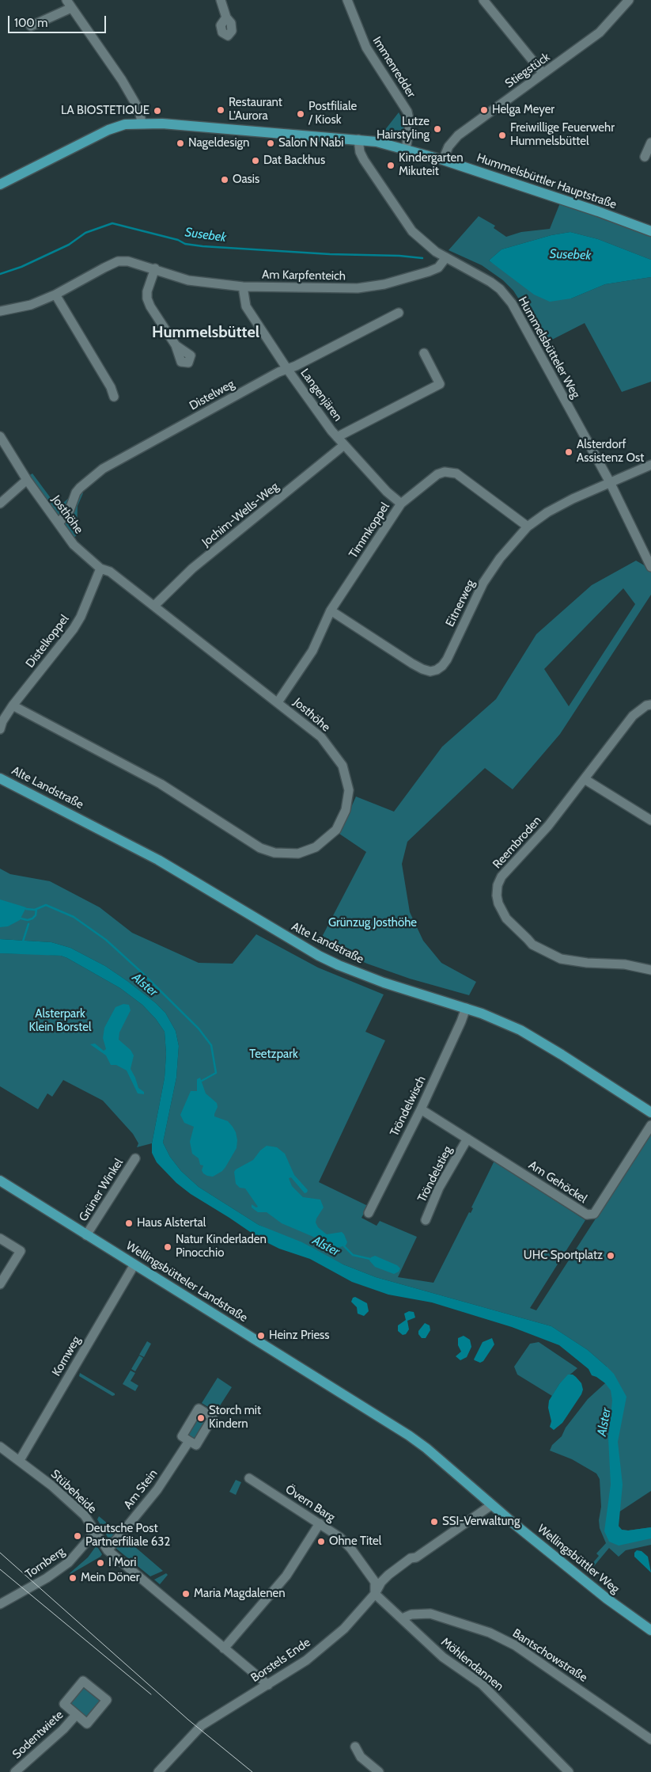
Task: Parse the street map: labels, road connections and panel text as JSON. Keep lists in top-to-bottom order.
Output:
{
  "streets": {
    "main road": [
      "Hummelsbüttler Hauptstraße",
      "Alte Landstraße",
      "Wellingsbütteler Landstraße",
      "Wellingsbüttler Weg"
    ],
    "street": [
      "Immenredder",
      "Stiegstück",
      "Am Karpfenteich",
      "Hummelsbütteler Weg",
      "Distelweg",
      "Langenjären",
      "Josthöhe",
      "Jochim-Wells-Weg",
      "Timmkoppel",
      "Eitnerweg",
      "Distelkoppel",
      "Reembroden",
      "Tröndelwisch",
      "Tröndelstieg",
      "Am Gehöckel",
      "Grüner Winkel",
      "Kornweg",
      "Am Stein",
      "Stübeheide",
      "Övern Barg",
      "Tornberg",
      "Bantschowstraße",
      "Borstels Ende",
      "Möhlendannen",
      "Sodentwiete"
    ]
  },
  "crossings": [
    ["Immenredder", "Hummelsbüttler Hauptstraße"],
    ["Stiegstück", "Hummelsbüttler Hauptstraße"],
    ["Hummelsbüttler Hauptstraße", "Hummelsbütteler Weg"],
    ["Am Karpfenteich", "Hummelsbütteler Weg"],
    ["Am Karpfenteich", "Langenjären"],
    ["Hummelsbütteler Weg", "Eitnerweg"],
    ["Distelweg", "Langenjären"],
    ["Distelweg", "Josthöhe"],
    ["Langenjären", "Jochim-Wells-Weg"],
    ["Langenjären", "Timmkoppel"],
    ["Josthöhe", "Jochim-Wells-Weg"],
    ["Josthöhe", "Timmkoppel"],
    ["Josthöhe", "Distelkoppel"],
    ["Timmkoppel", "Eitnerweg"],
    ["Alte Landstraße", "Tröndelwisch"],
    ["Tröndelwisch", "Am Gehöckel"],
    ["Tröndelstieg", "Am Gehöckel"],
    ["Grüner Winkel", "Wellingsbütteler Landstraße"],
    ["Wellingsbütteler Landstraße", "Kornweg"],
    ["Wellingsbütteler Landstraße", "Wellingsbüttler Weg"],
    ["Wellingsbütteler Landstraße", "Borstels Ende"],
    ["Kornweg", "Stübeheide"],
    ["Am Stein", "Stübeheide"],
    ["Stübeheide", "Tornberg"],
    ["Stübeheide", "Borstels Ende"],
    ["Övern Barg", "Borstels Ende"],
    ["Övern Barg", "Möhlendannen"],
    ["Wellingsbüttler Weg", "Borstels Ende"],
    ["Bantschowstraße", "Möhlendannen"],
    ["Borstels Ende", "Möhlendannen"]
  ],
  "districts": ["Hummelsbüttel"],
  "water": ["Susebek", "Alster"],
  "parks": ["Grünzug Josthöhe", "Alsterpark Klein Borstel", "Teetzpark"],
  "places": [
    "Restaurant L'Aurora",
    "Helga Meyer",
    "LA BIOSTETIQUE",
    "Postfiliale / Kiosk",
    "Lutze Hairstyling",
    "Freiwillige Feuerwehr Hummelsbüttel",
    "Nageldesign",
    "Salon N Nabi",
    "Dat Backhus",
    "Kindergarten Mikuteit",
    "Oasis",
    "Alsterdorf Assistenz Ost",
    "Haus Alstertal",
    "Natur Kinderladen Pinocchio",
    "UHC Sportplatz",
    "Heinz Priess",
    "Storch mit Kindern",
    "SSI-Verwaltung",
    "Deutsche Post Partnerfiliale 632",
    "Ohne Titel",
    "I Mori",
    "Mein Döner",
    "Maria Magdalenen"
  ],
  "scale_bar": "100 m"
}
